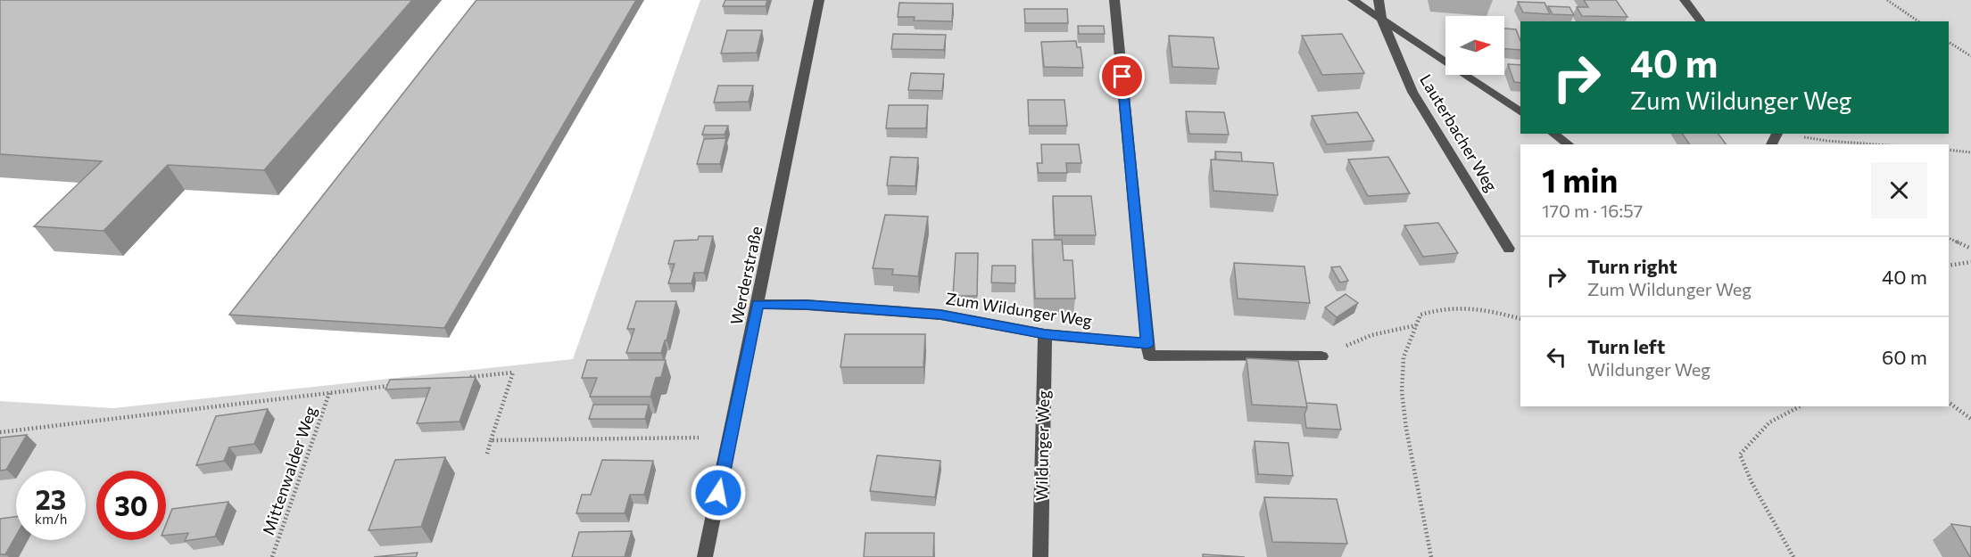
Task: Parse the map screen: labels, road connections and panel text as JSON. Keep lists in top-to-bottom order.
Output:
{
  "streets": {
    "street": [
      "Lauterbacher Weg",
      "Werderstraße",
      "Zum Wildunger Weg",
      "Wildunger Weg"
    ],
    "path": ["Mittenwalder Weg"]
  },
  "crossings": [
    ["Werderstraße", "Zum Wildunger Weg"],
    ["Zum Wildunger Weg", "Wildunger Weg"]
  ],
  "north": "right",
  "page": {
    "turn": ["40 m", "Zum Wildunger Weg"],
    "heading": ["1 min", "170 m · 16:57"],
    "list": [
      {
        "name": "Turn right",
        "note": "Zum Wildunger Weg",
        "value": "40 m"
      },
      {
        "name": "Turn left",
        "note": "Wildunger Weg",
        "value": "60 m"
      }
    ],
    "speed": "23 km/h",
    "limit": "30"
  }
}
